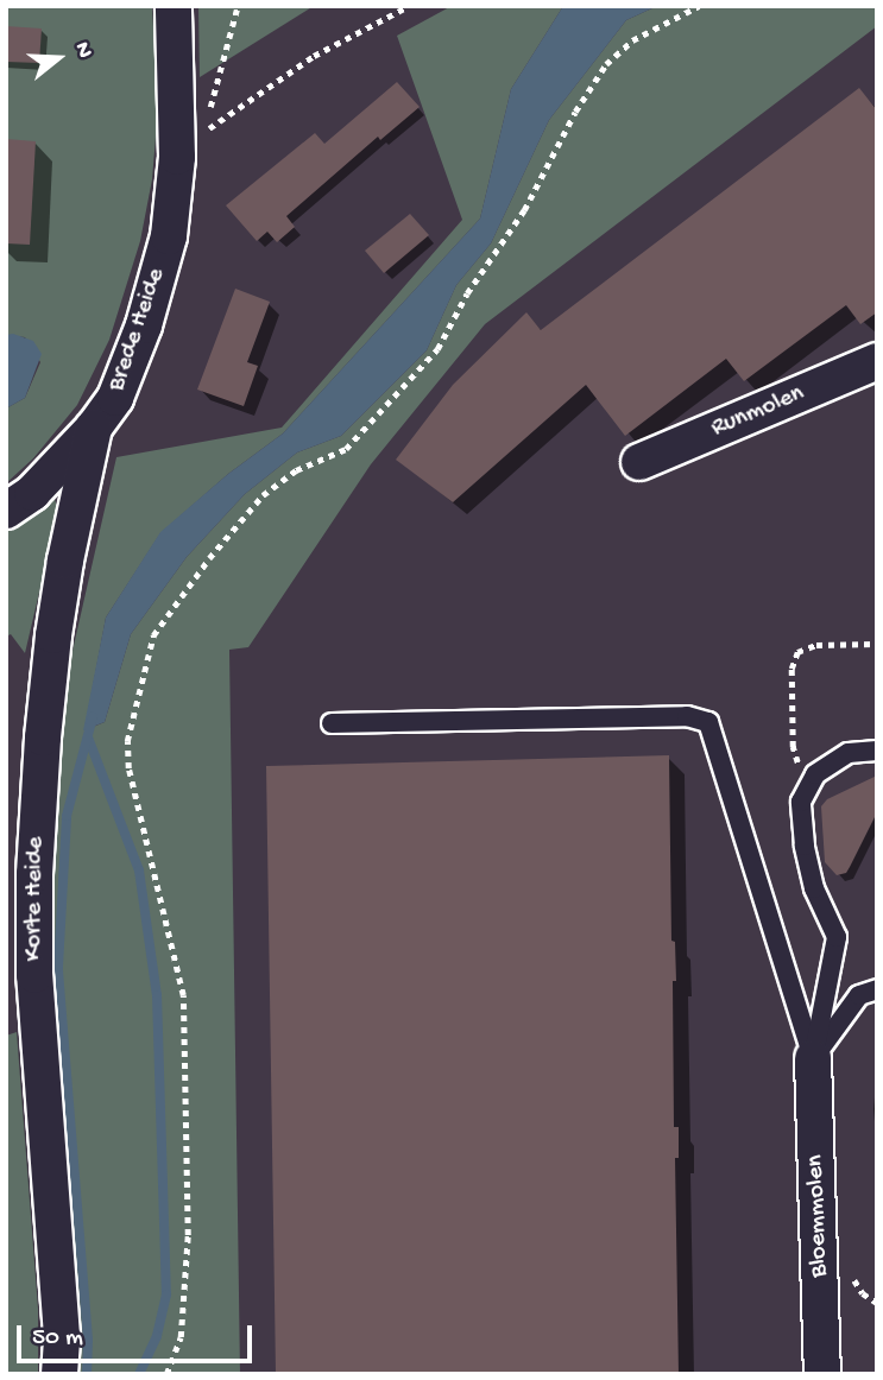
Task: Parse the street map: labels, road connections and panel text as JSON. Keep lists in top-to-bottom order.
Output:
{
  "streets": {
    "street": [
      "Brede Heide",
      "Runmolen",
      "Korte Heide",
      "Bloemmolen"
    ]
  },
  "crossings": [
    ["Brede Heide", "Korte Heide"]
  ],
  "scale_bar": "50 m",
  "north": "right"
}
